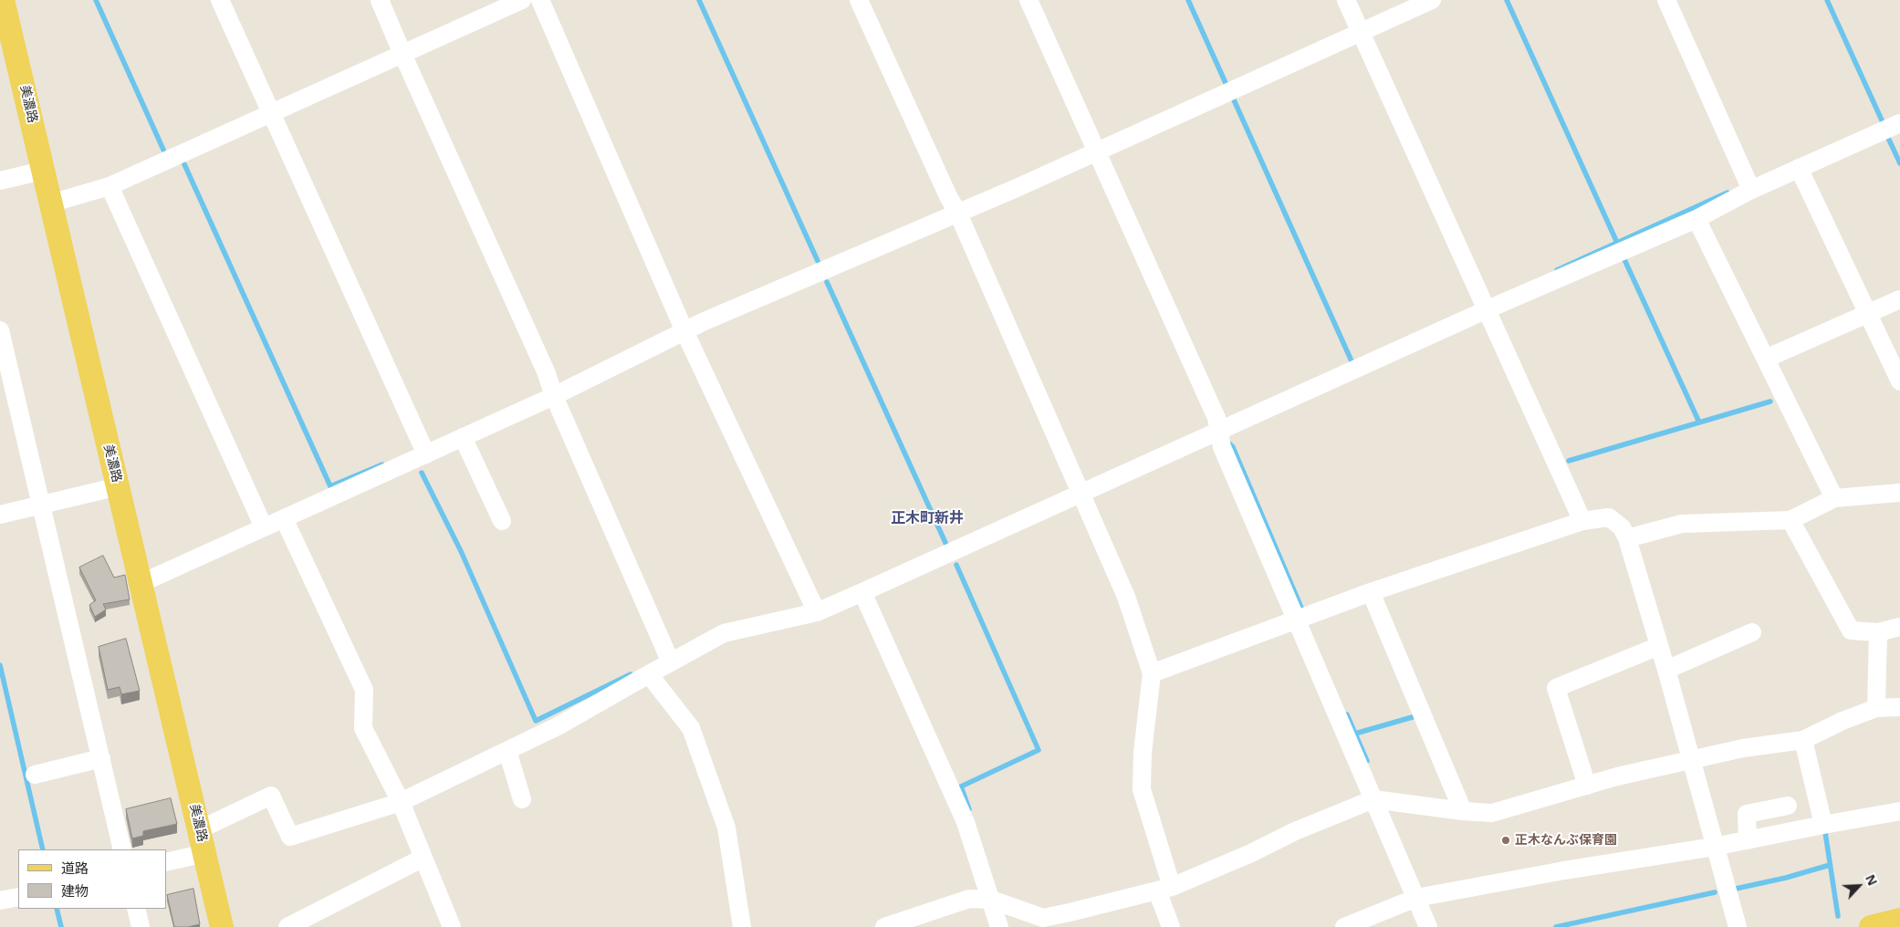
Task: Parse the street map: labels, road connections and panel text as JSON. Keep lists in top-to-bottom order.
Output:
{
  "streets": {
    "main road": ["美濃路"]
  },
  "districts": ["正木町新井"],
  "places": ["正木なんぶ保育園"],
  "legend": ["道路", "建物"],
  "north": "top right"
}
